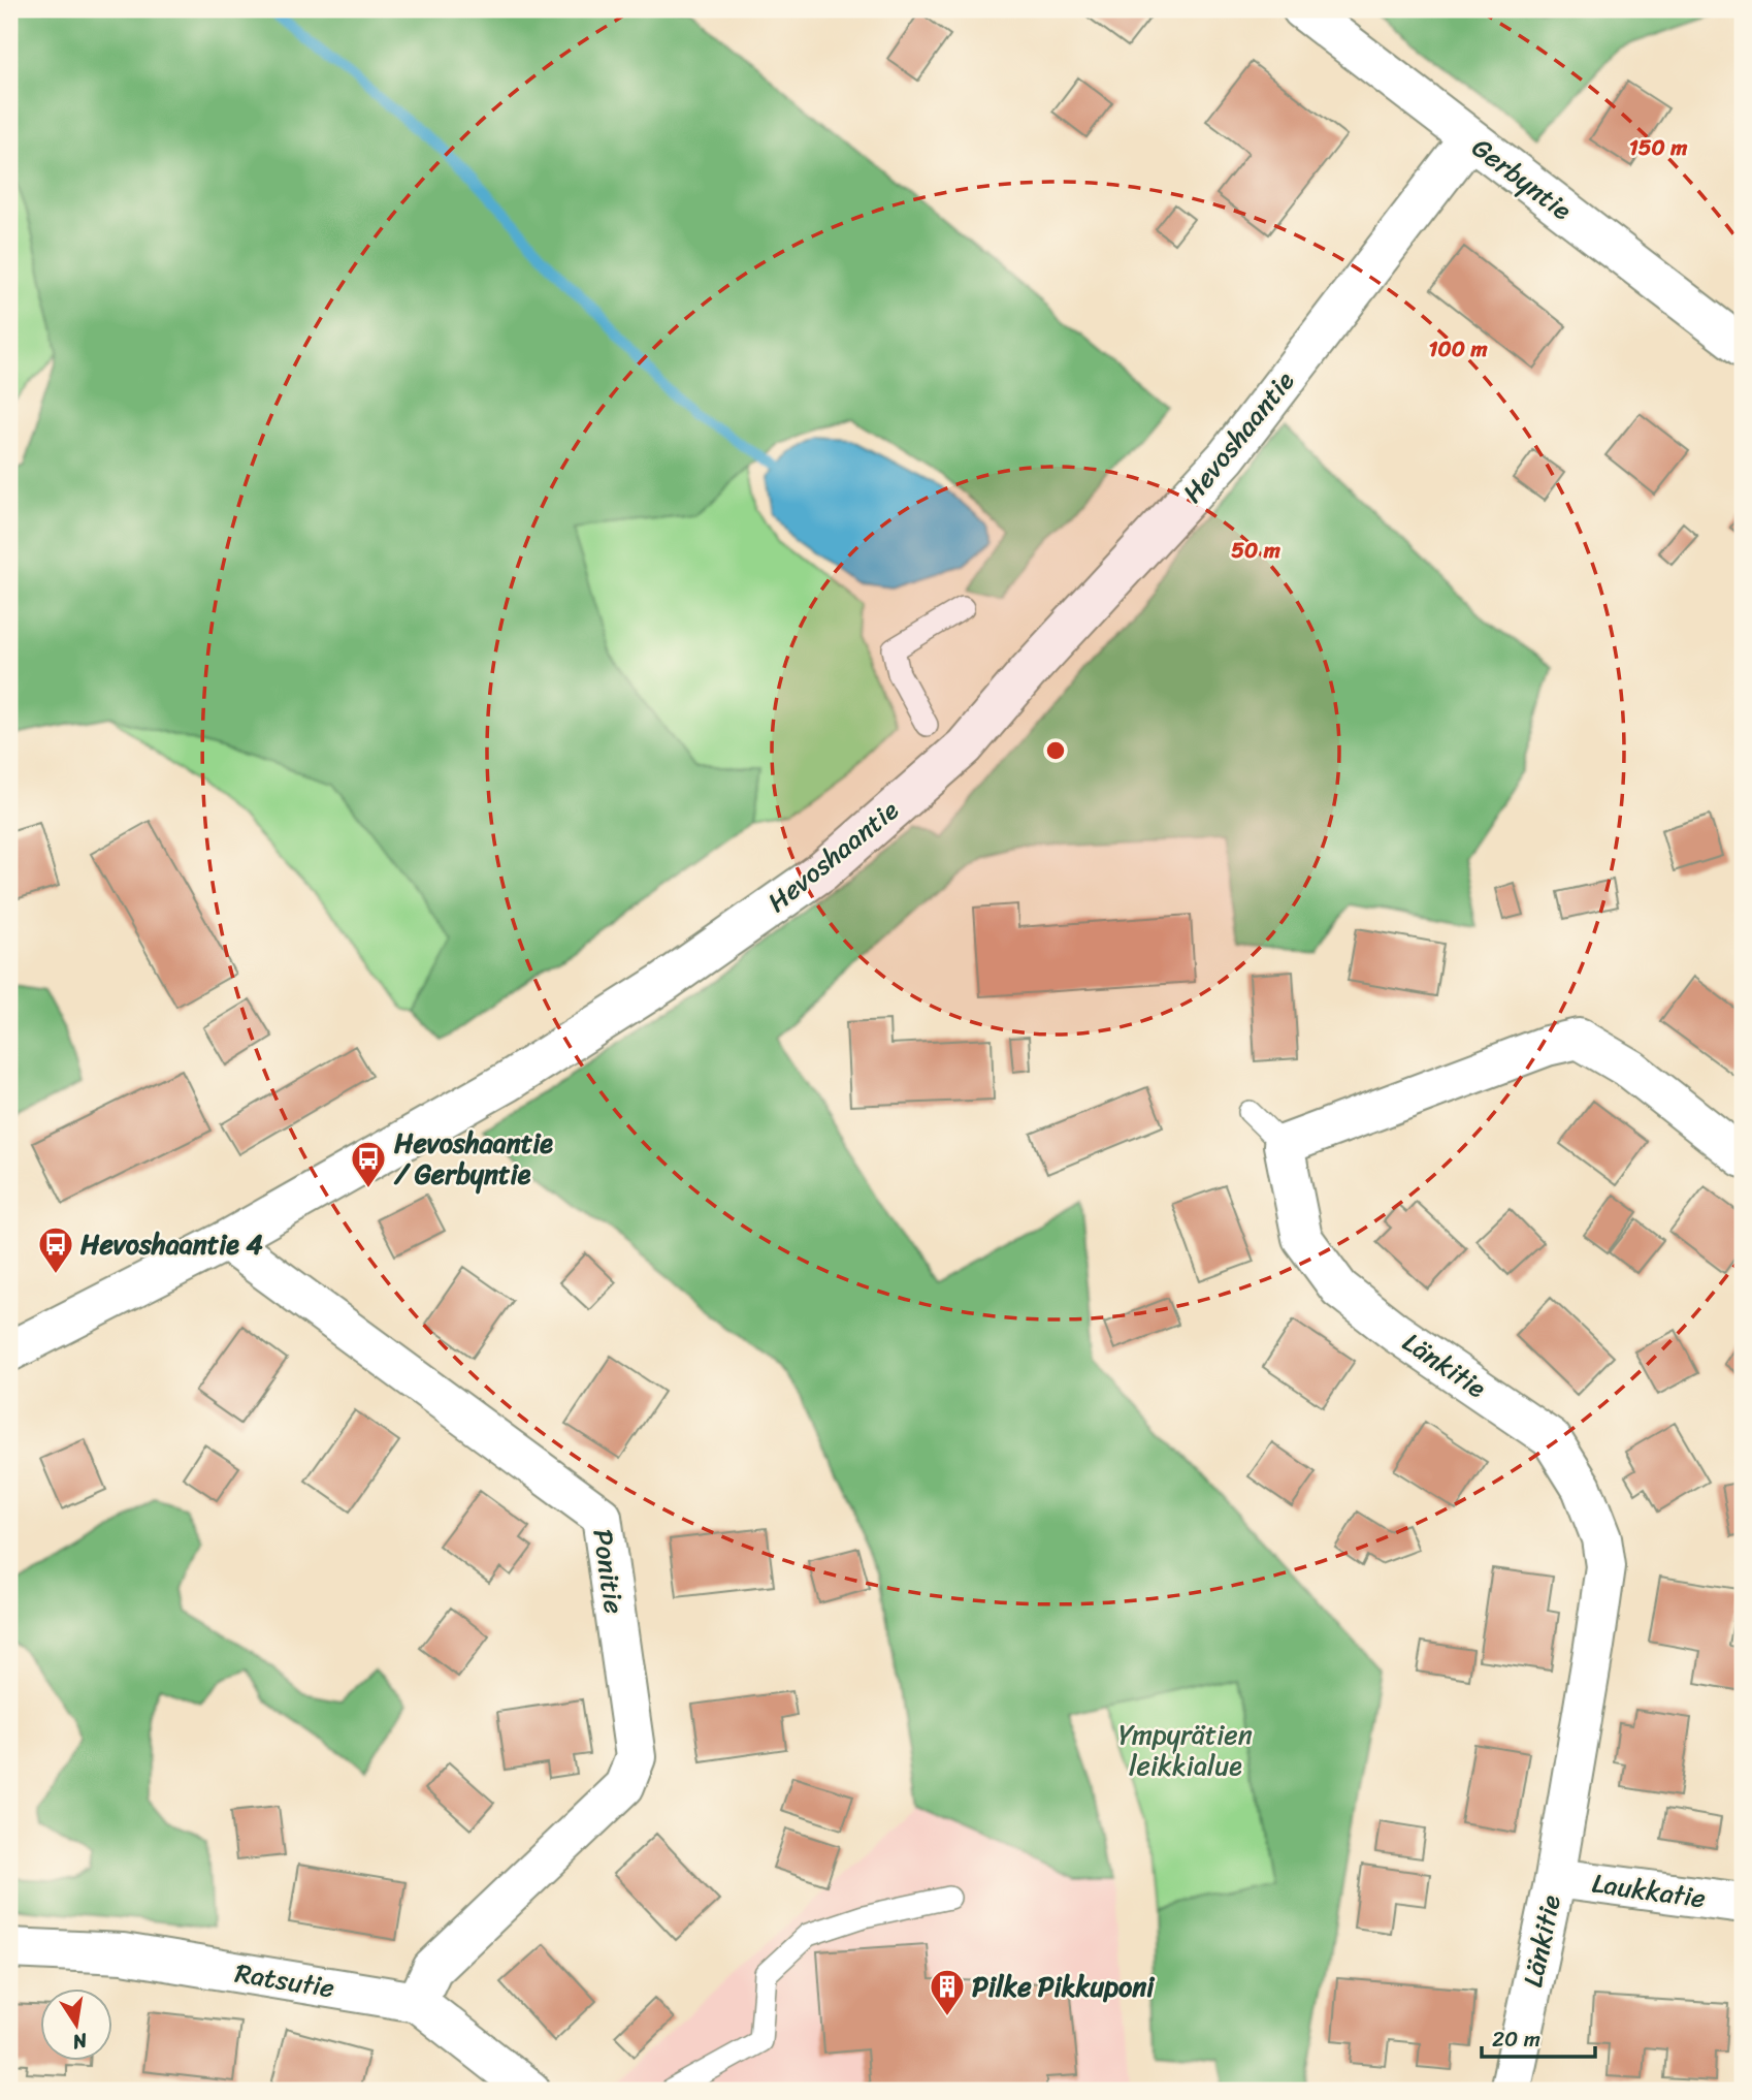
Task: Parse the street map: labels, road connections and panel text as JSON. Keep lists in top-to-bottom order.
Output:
{
  "streets": {
    "street": [
      "Gerbyntie",
      "Hevoshaantie",
      "Länkitie",
      "Ponitie",
      "Laukkatie",
      "Ratsutie"
    ]
  },
  "crossings": [
    ["Gerbyntie", "Hevoshaantie"],
    ["Hevoshaantie", "Ponitie"],
    ["Länkitie", "Laukkatie"],
    ["Ponitie", "Ratsutie"]
  ],
  "parks": ["Ympyrätien leikkialue"],
  "places": {
    "bus stop": ["Hevoshaantie / Gerbyntie", "Hevoshaantie 4"],
    "building": ["Pilke Pikkuponi"]
  },
  "scale_bar": "20 m",
  "north": "bottom",
  "rings": ["150 m", "100 m", "50 m"]
}
